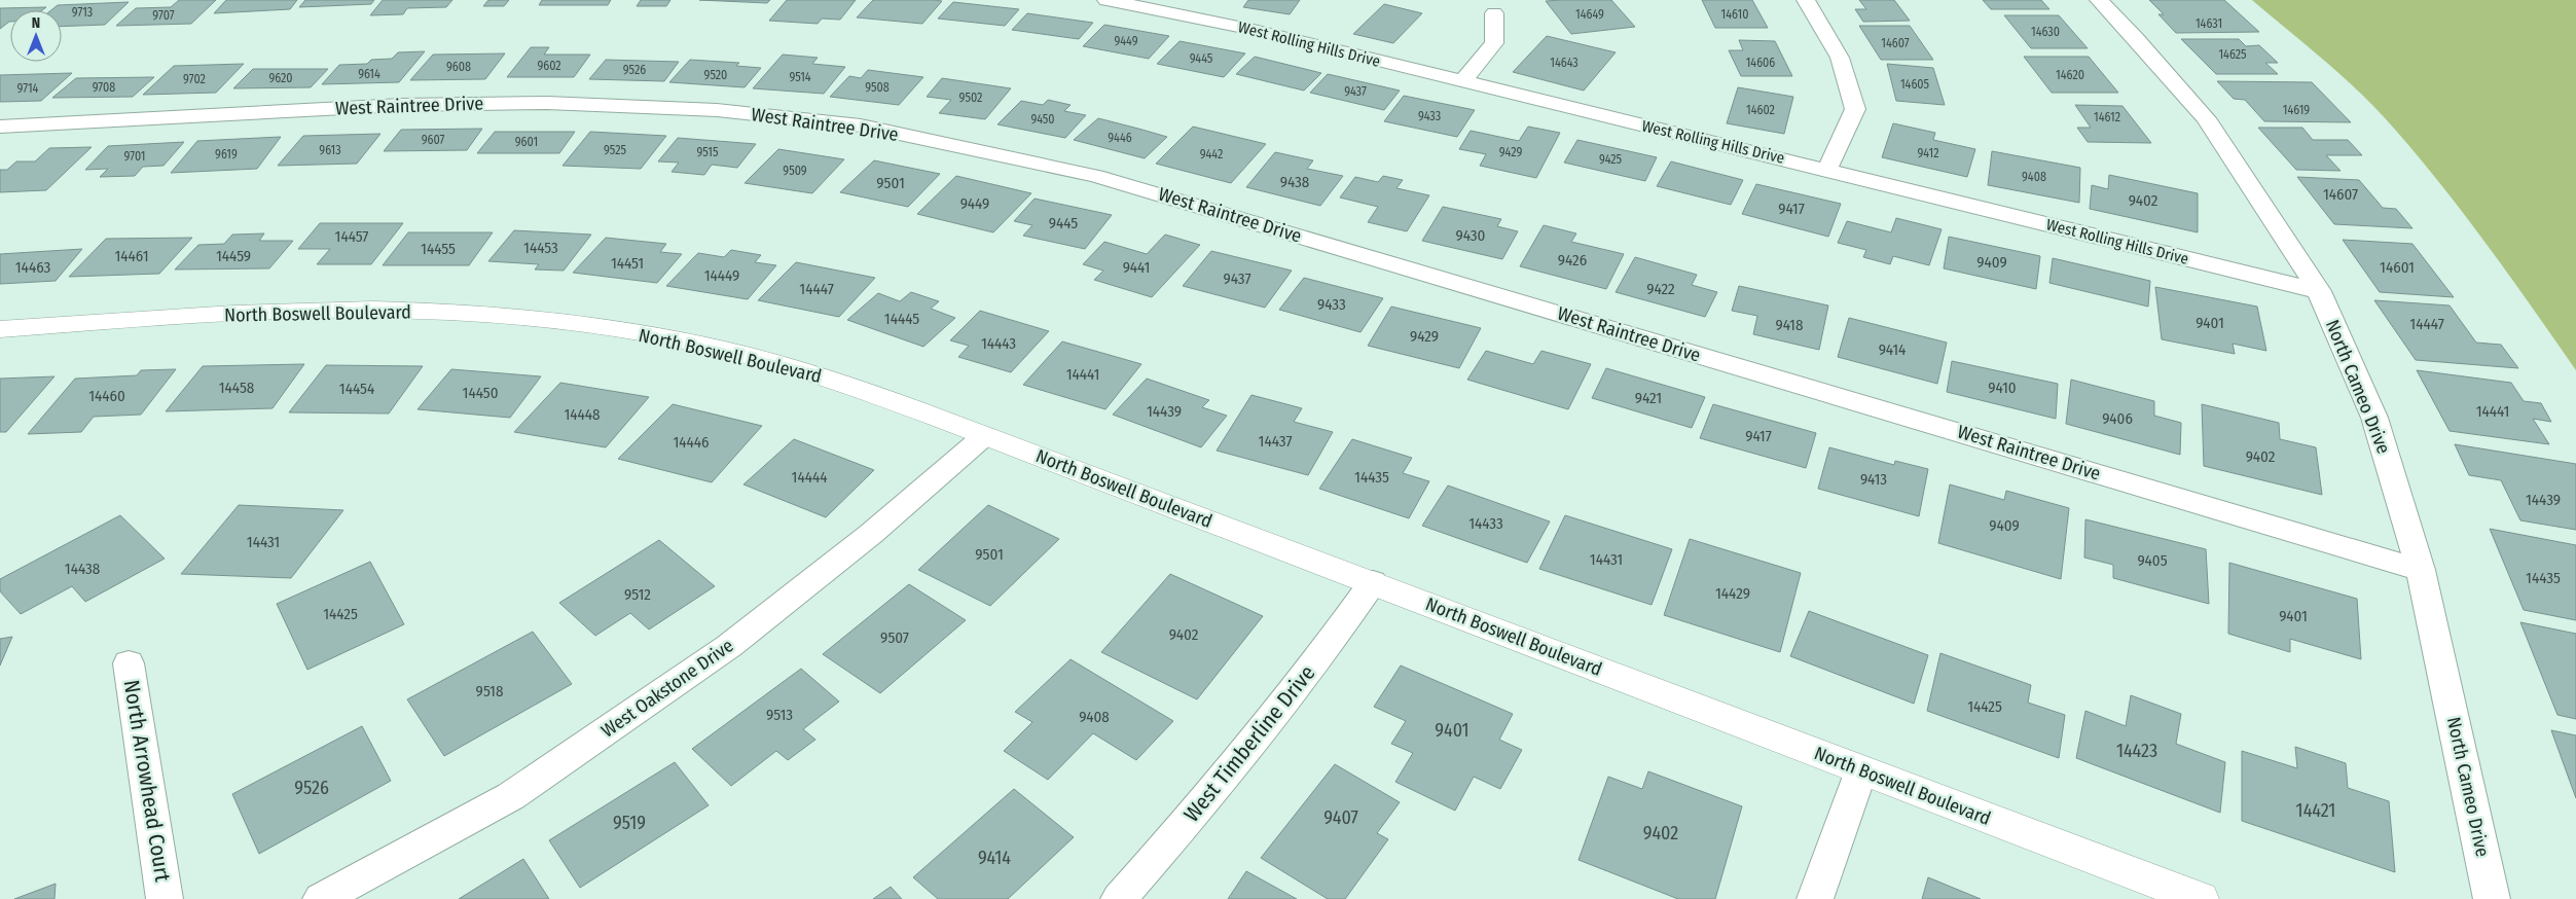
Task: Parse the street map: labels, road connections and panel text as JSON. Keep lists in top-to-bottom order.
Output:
{
  "streets": {
    "street": [
      "West Rolling Hills Drive",
      "West Raintree Drive",
      "North Boswell Boulevard",
      "North Cameo Drive",
      "West Oakstone Drive",
      "West Timberline Drive",
      "North Arrowhead Court"
    ]
  },
  "crossings": [
    ["West Rolling Hills Drive", "North Cameo Drive"],
    ["West Raintree Drive", "North Cameo Drive"],
    ["North Boswell Boulevard", "West Oakstone Drive"],
    ["North Boswell Boulevard", "West Timberline Drive"]
  ],
  "house_numbers": [
    "9713",
    "14649",
    "14610",
    "9707",
    "14631",
    "14630",
    "9449",
    "14607",
    "14625",
    "9445",
    "14643",
    "14606",
    "9602",
    "9608",
    "9526",
    "9614",
    "9520",
    "14620",
    "9514",
    "9620",
    "9702",
    "14605",
    "9708",
    "9508",
    "9714",
    "9437",
    "9502",
    "14602",
    "14619",
    "9433",
    "14612",
    "9450",
    "9446",
    "9607",
    "9601",
    "9613",
    "9525",
    "9515",
    "9429",
    "9412",
    "9619",
    "9442",
    "9701",
    "9425",
    "9509",
    "9408",
    "9438",
    "9501",
    "14607",
    "9402",
    "9449",
    "9417",
    "9445",
    "9430",
    "14457",
    "14453",
    "14455",
    "14461",
    "14459",
    "9426",
    "9409",
    "14451",
    "14463",
    "9441",
    "14601",
    "14449",
    "9437",
    "14447",
    "9422",
    "9433",
    "14445",
    "9401",
    "14447",
    "9418",
    "9429",
    "14443",
    "9414",
    "14441",
    "14458",
    "9410",
    "14454",
    "14450",
    "14460",
    "9421",
    "14439",
    "14441",
    "14448",
    "9406",
    "9417",
    "14437",
    "14446",
    "9402",
    "14444",
    "14435",
    "9413",
    "14439",
    "14433",
    "9409",
    "14431",
    "9501",
    "14431",
    "9405",
    "14438",
    "14435",
    "14429",
    "9512",
    "14425",
    "9401",
    "9402",
    "9507",
    "9518",
    "14425",
    "9513",
    "9408",
    "9401",
    "14423",
    "9526",
    "14421",
    "9407",
    "9519",
    "9402",
    "9414"
  ],
  "north": "top"
}
